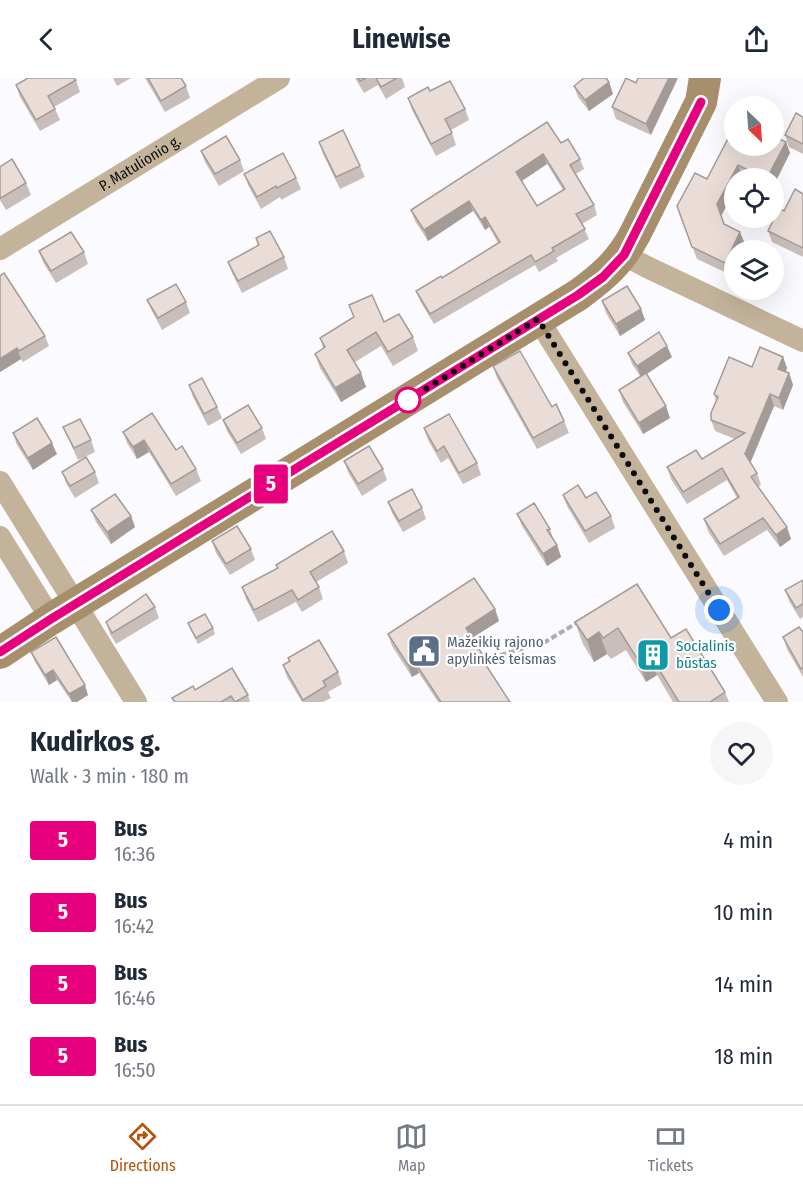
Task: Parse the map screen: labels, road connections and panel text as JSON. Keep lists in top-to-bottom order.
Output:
{
  "streets": {
    "street": ["P. Matulionio g."]
  },
  "places": {
    "public building": ["Mažeikių rajono apylinkės teismas"],
    "building": ["Socialinis būstas"]
  },
  "lines": ["bus line 5"],
  "north": "bottom right",
  "page": {
    "header": "Linewise",
    "on_map": "5",
    "heading": ["Kudirkos g.", "Walk · 3 min · 180 m"],
    "list": [
      {
        "mark": "5",
        "name": "Bus",
        "note": "16:36",
        "value": "4 min"
      },
      {
        "mark": "5",
        "name": "Bus",
        "note": "16:42",
        "value": "10 min"
      },
      {
        "mark": "5",
        "name": "Bus",
        "note": "16:46",
        "value": "14 min"
      },
      {
        "mark": "5",
        "name": "Bus",
        "note": "16:50",
        "value": "18 min"
      }
    ],
    "tabs": ["Directions", "Map", "Tickets"]
  }
}
